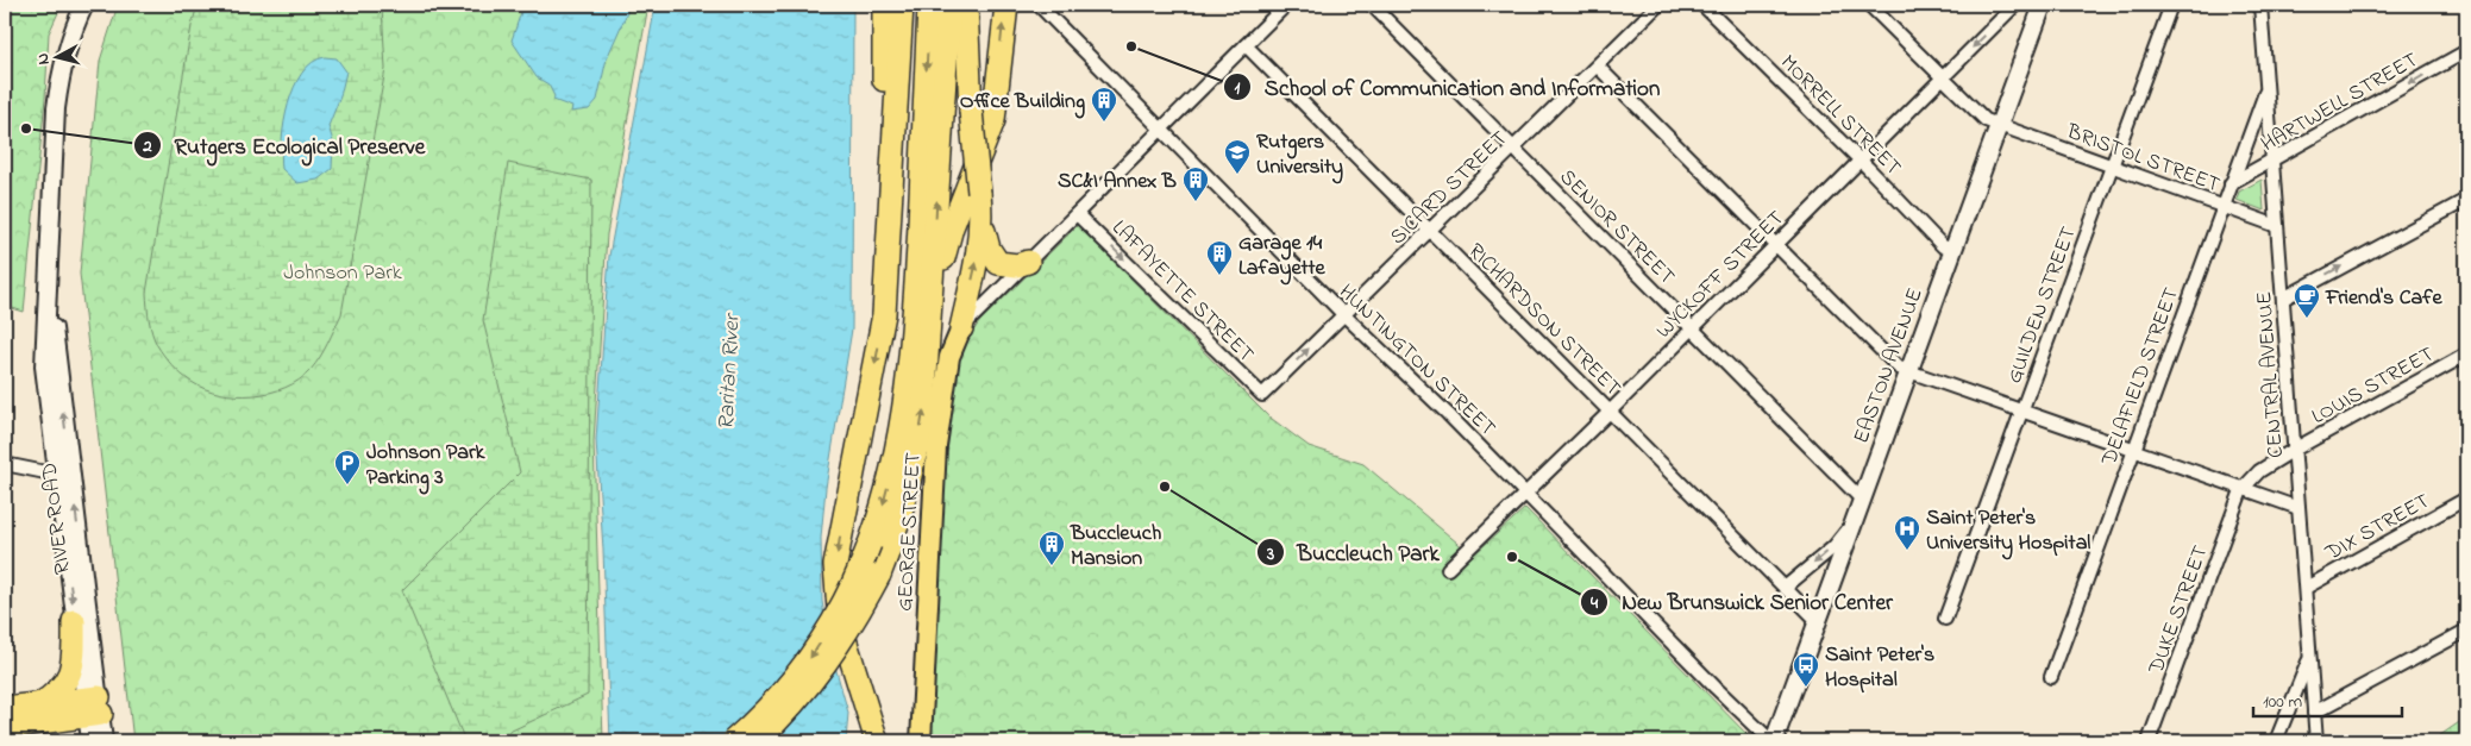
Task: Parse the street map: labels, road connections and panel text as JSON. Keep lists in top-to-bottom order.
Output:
{
  "streets": {
    "main road": ["GEORGE STREET"],
    "street": [
      "HARTWELL STREET",
      "MORRELL STREET",
      "BRISTOL STREET",
      "SICARD STREET",
      "SENIOR STREET",
      "WYCKOFF STREET",
      "LAFAYETTE STREET",
      "GUILDEN STREET",
      "RICHARDSON STREET",
      "HUNTINGTON STREET",
      "EASTON AVENUE",
      "CENTRAL AVENUE",
      "DELAFIELD STREET",
      "LOUIS STREET",
      "RIVER ROAD",
      "DIX STREET",
      "DUKE STREET"
    ]
  },
  "crossings": [
    ["HARTWELL STREET", "CENTRAL AVENUE"],
    ["HARTWELL STREET", "DELAFIELD STREET"],
    ["MORRELL STREET", "WYCKOFF STREET"],
    ["MORRELL STREET", "EASTON AVENUE"],
    ["BRISTOL STREET", "WYCKOFF STREET"],
    ["BRISTOL STREET", "GUILDEN STREET"],
    ["BRISTOL STREET", "EASTON AVENUE"],
    ["BRISTOL STREET", "CENTRAL AVENUE"],
    ["BRISTOL STREET", "DELAFIELD STREET"],
    ["SICARD STREET", "SENIOR STREET"],
    ["SICARD STREET", "LAFAYETTE STREET"],
    ["SICARD STREET", "RICHARDSON STREET"],
    ["SICARD STREET", "HUNTINGTON STREET"],
    ["SENIOR STREET", "WYCKOFF STREET"],
    ["SENIOR STREET", "EASTON AVENUE"],
    ["WYCKOFF STREET", "RICHARDSON STREET"],
    ["WYCKOFF STREET", "HUNTINGTON STREET"],
    ["RICHARDSON STREET", "EASTON AVENUE"],
    ["HUNTINGTON STREET", "EASTON AVENUE"],
    ["CENTRAL AVENUE", "DELAFIELD STREET"],
    ["CENTRAL AVENUE", "LOUIS STREET"],
    ["CENTRAL AVENUE", "DIX STREET"],
    ["LOUIS STREET", "DUKE STREET"]
  ],
  "one_way": ["HARTWELL STREET", "LAFAYETTE STREET"],
  "water": ["Raritan River"],
  "parks": ["Johnson Park"],
  "places": {
    "other": [
      "School of Communication and Information",
      "Rutgers Ecological Preserve",
      "Buccleuch Park",
      "New Brunswick Senior Center"
    ],
    "building": [
      "Office Building",
      "SC&I Annex B",
      "Garage 14 Lafayette",
      "Buccleuch Mansion"
    ],
    "school or university": ["Rutgers University"],
    "cafe": ["Friend's Cafe"],
    "parking": ["Johnson Park Parking 3"],
    "hospital": ["Saint Peter's University Hospital"],
    "bus stop": ["Saint Peter's Hospital"]
  },
  "scale_bar": "100 m",
  "north": "left"
}
